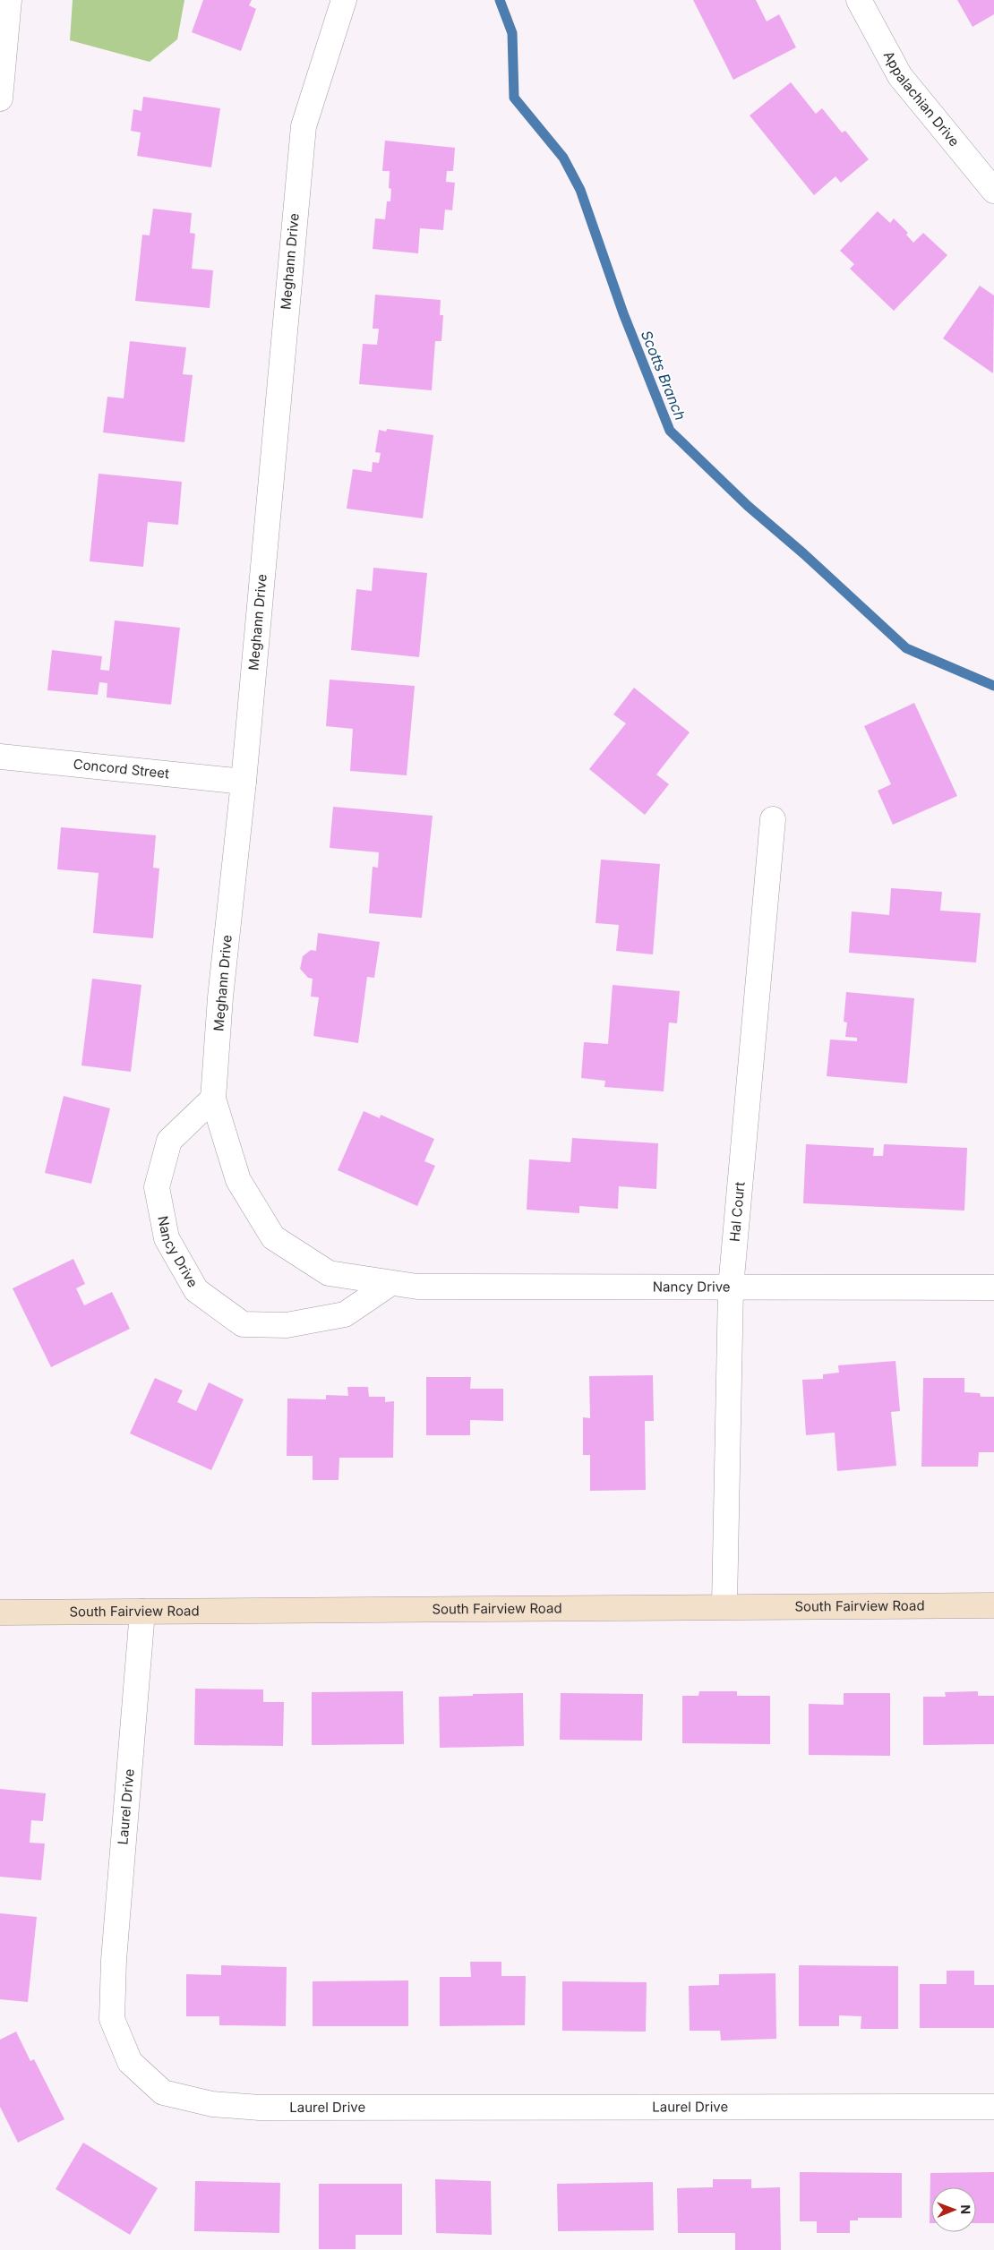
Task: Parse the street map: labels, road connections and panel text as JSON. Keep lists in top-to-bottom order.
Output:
{
  "streets": {
    "street": [
      "Appalachian Drive",
      "Meghann Drive",
      "Concord Street",
      "Hal Court",
      "Nancy Drive",
      "South Fairview Road",
      "Laurel Drive"
    ]
  },
  "crossings": [
    ["Meghann Drive", "Concord Street"],
    ["Meghann Drive", "Nancy Drive"],
    ["Hal Court", "Nancy Drive"],
    ["Hal Court", "South Fairview Road"],
    ["South Fairview Road", "Laurel Drive"]
  ],
  "water": ["Scotts Branch"],
  "north": "right"
}
